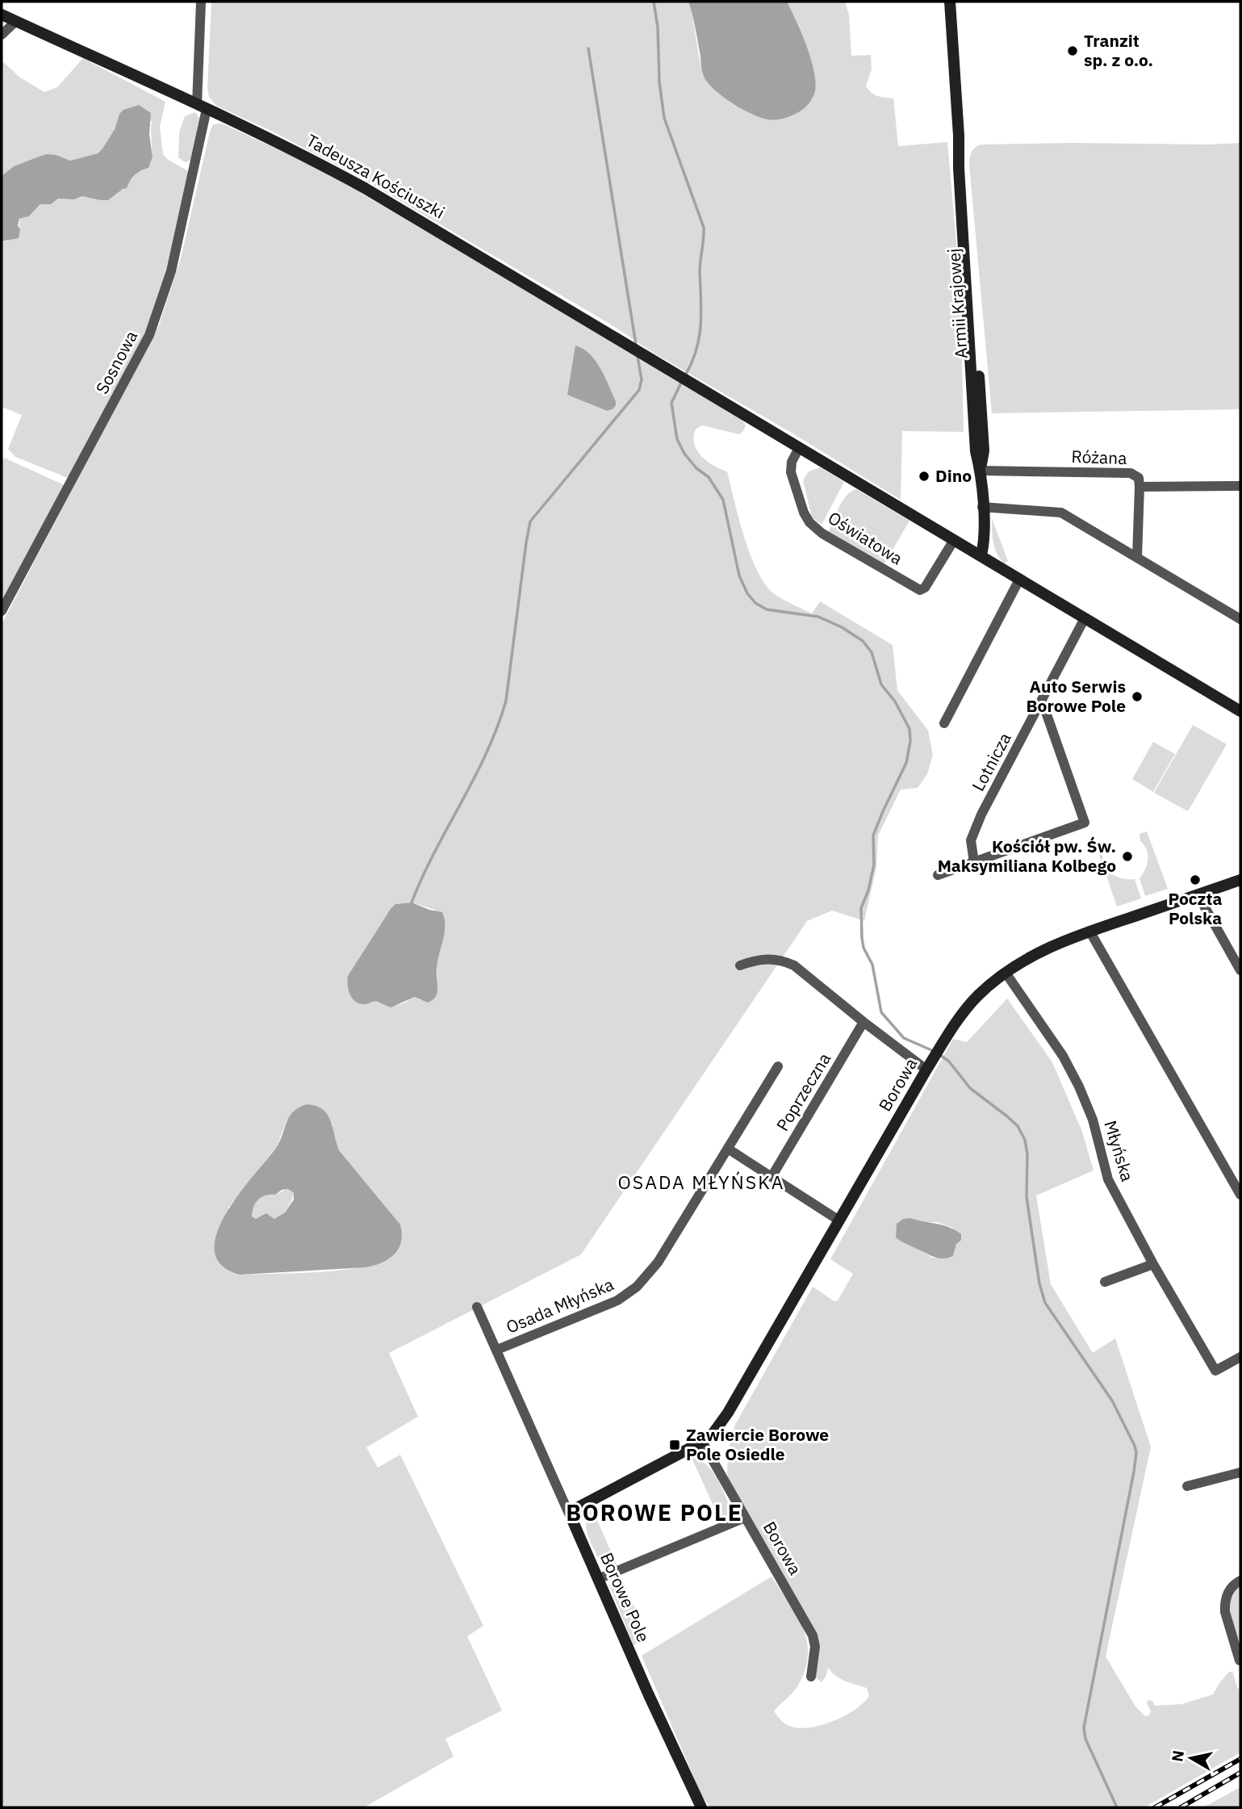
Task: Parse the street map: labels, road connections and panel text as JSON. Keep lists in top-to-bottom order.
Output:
{
  "streets": {
    "street": [
      "Tadeusza Kościuszki",
      "Armii Krajowej",
      "Sosnowa",
      "Różana",
      "Oświatowa",
      "Lotnicza",
      "Borowa",
      "Poprzeczna",
      "Młyńska",
      "Osada Młyńska",
      "Borowe Pole"
    ]
  },
  "crossings": [
    ["Tadeusza Kościuszki", "Sosnowa"],
    ["Tadeusza Kościuszki", "Oświatowa"],
    ["Armii Krajowej", "Różana"],
    ["Borowa", "Młyńska"],
    ["Borowa", "Borowe Pole"],
    ["Osada Młyńska", "Borowe Pole"]
  ],
  "districts": ["OSADA MŁYŃSKA", "BOROWE POLE"],
  "places": {
    "other": [
      "Tranzit sp. z o.o.",
      "Dino",
      "Auto Serwis Borowe Pole",
      "Kościół pw. Św. Maksymiliana Kolbego",
      "Poczta Polska"
    ],
    "transit": ["Zawiercie Borowe Pole Osiedle"]
  },
  "north": "left"
}
